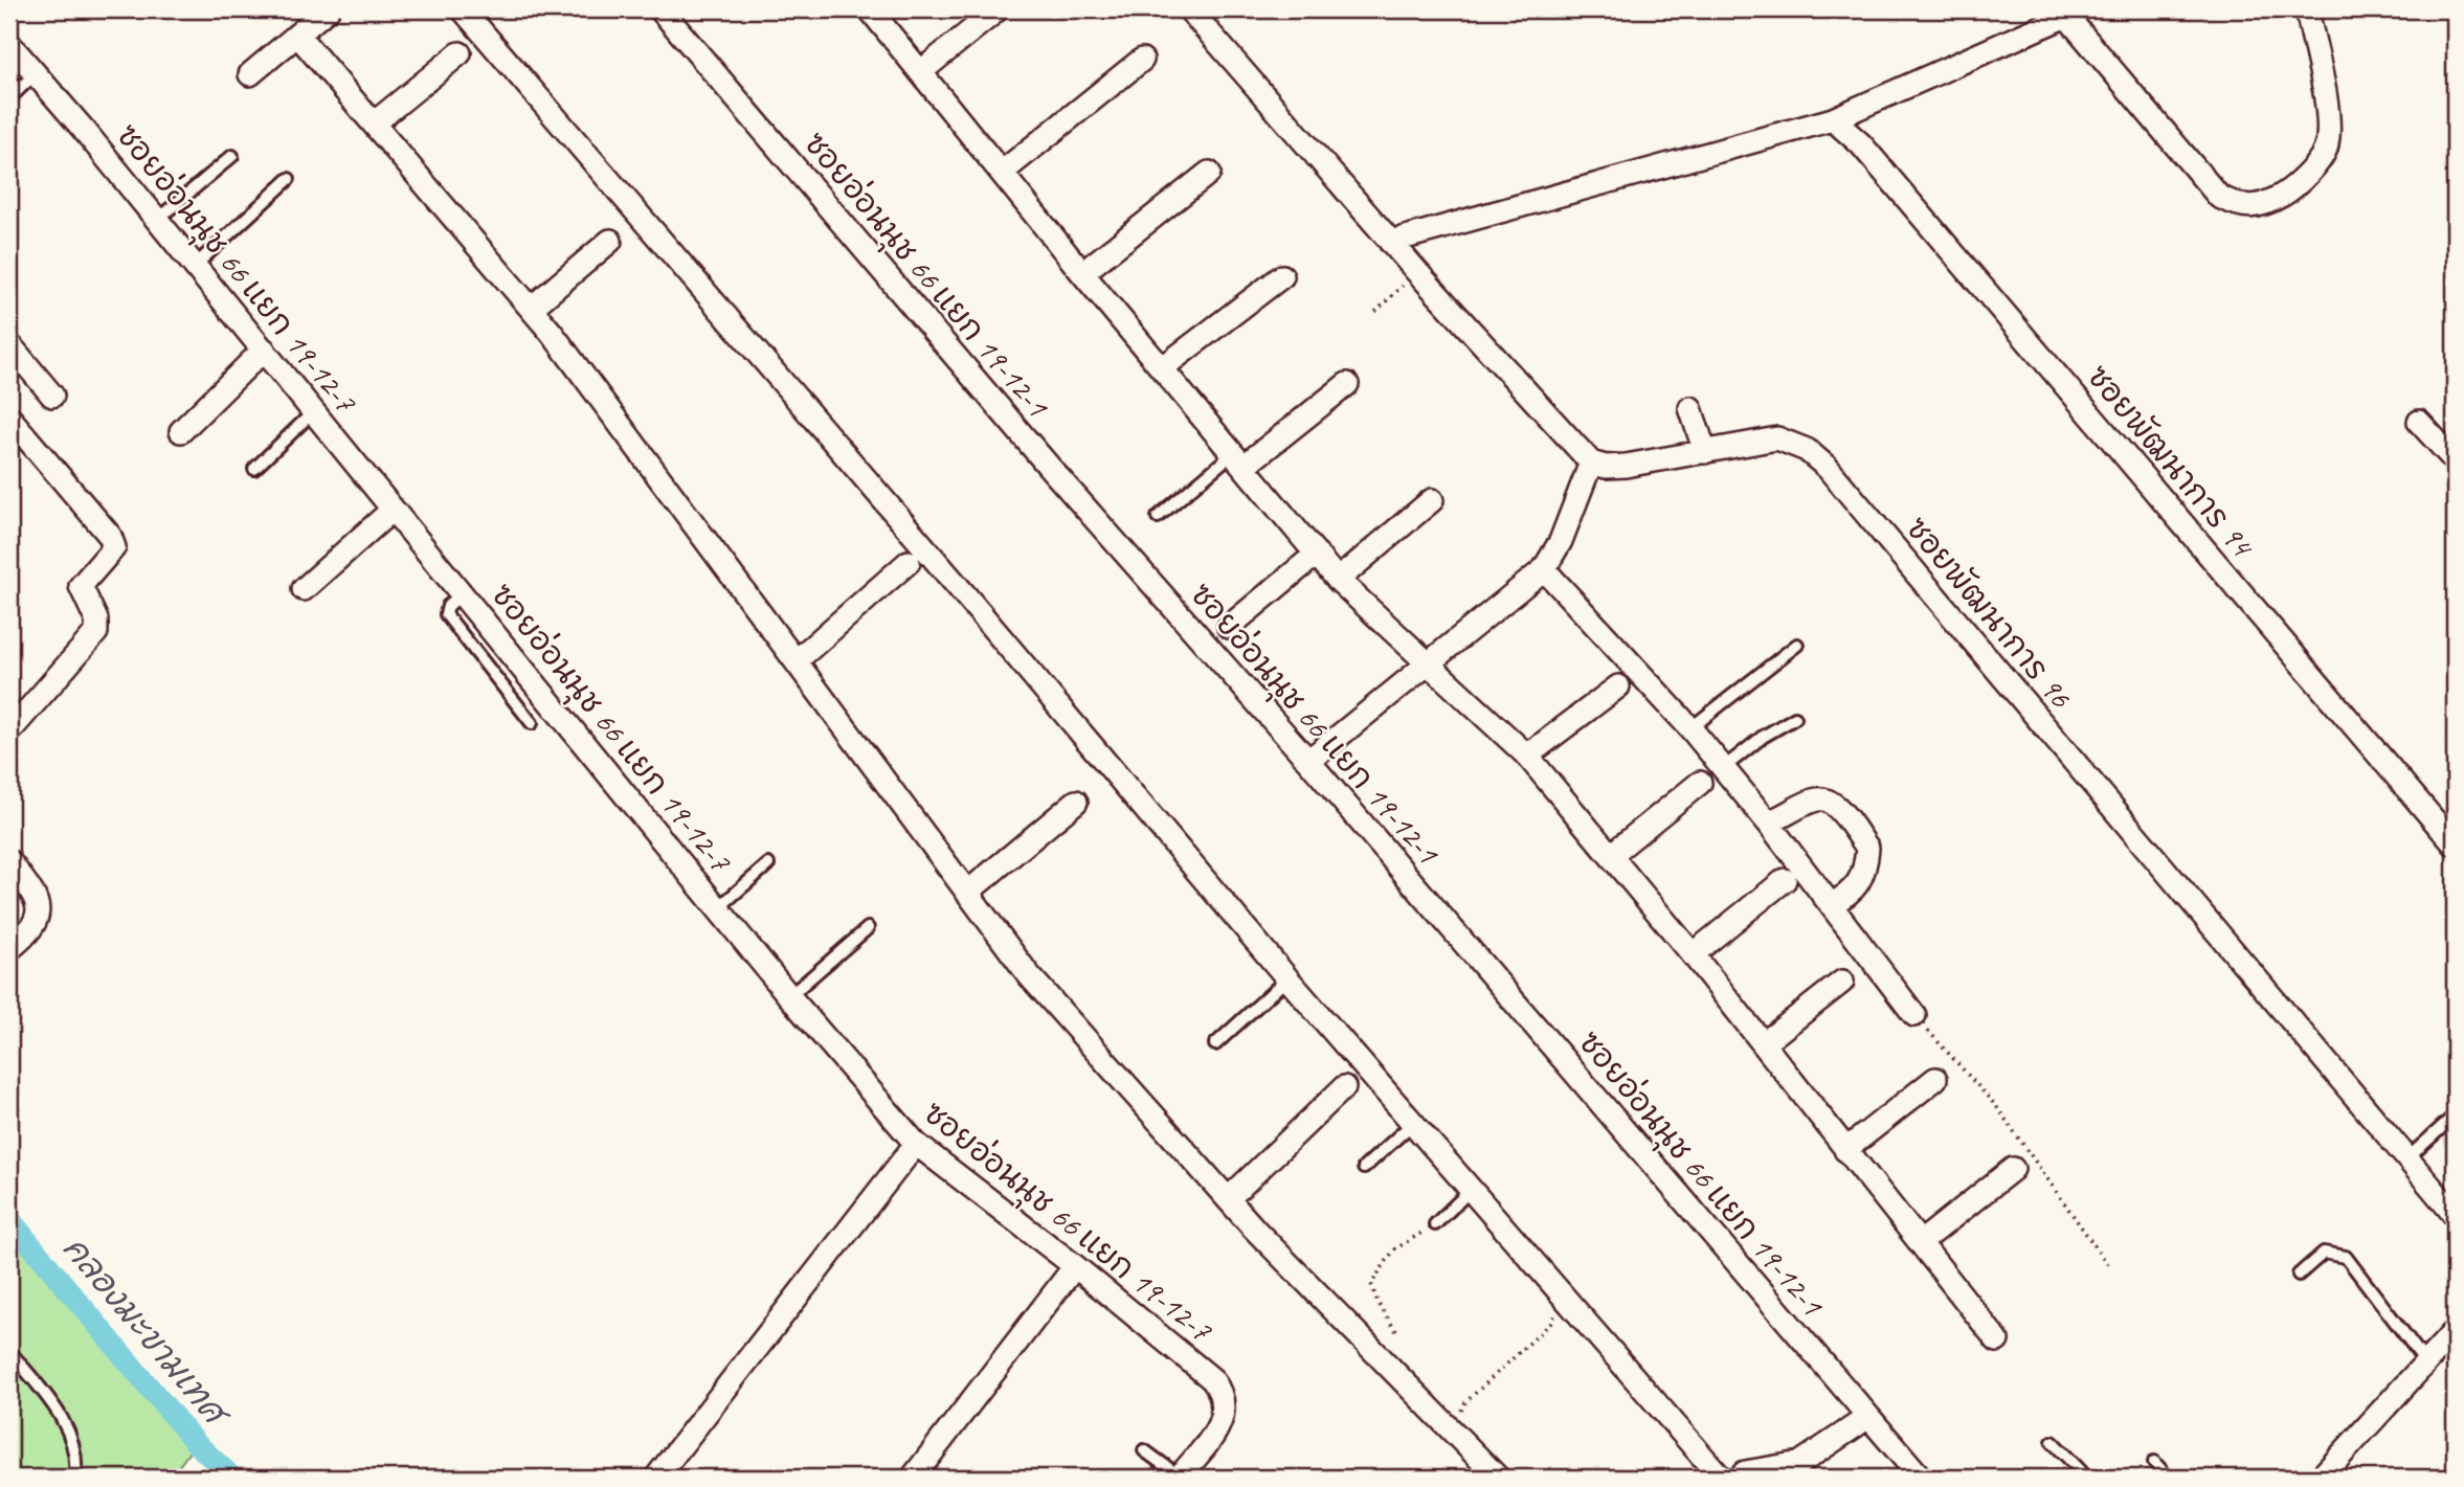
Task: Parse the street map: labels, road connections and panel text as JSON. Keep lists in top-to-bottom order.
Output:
{
  "streets": {
    "street": [
      "ซอยอ่อนนุช 66 แยก 19-12-7",
      "ซอยอ่อนนุช 66 แยก 19-12-1",
      "ซอยพัฒนาการ 94",
      "ซอยพัฒนาการ 96"
    ]
  },
  "water": ["คลองมะขามเทศ"]
}
